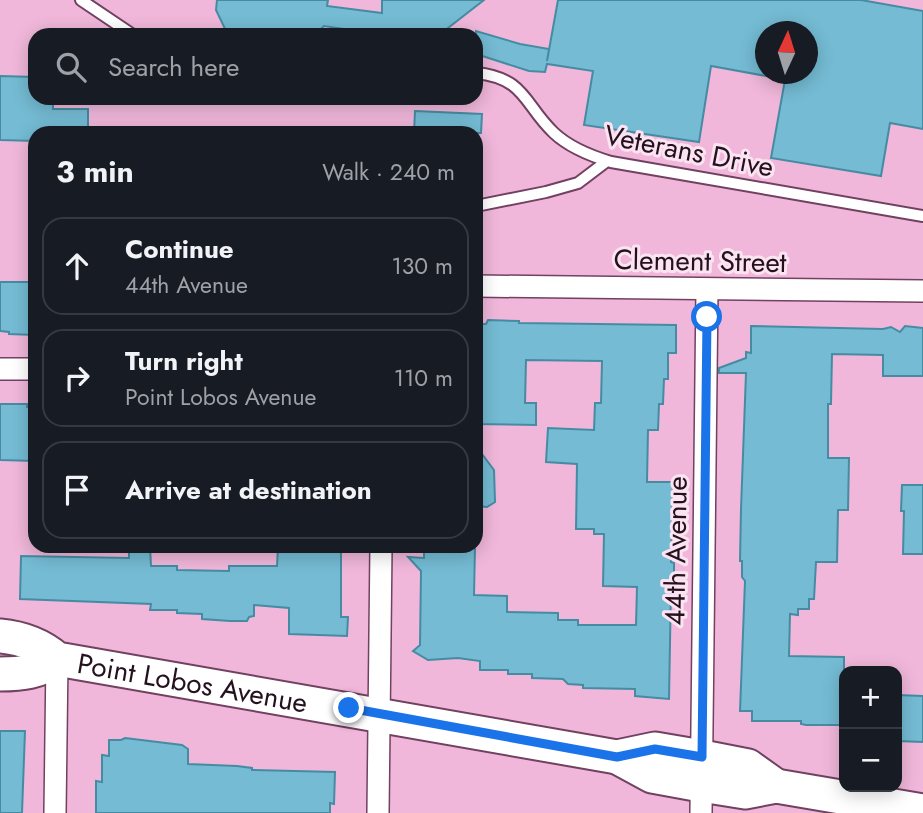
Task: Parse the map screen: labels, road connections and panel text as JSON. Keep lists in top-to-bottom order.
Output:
{
  "streets": {
    "main road": ["Point Lobos Avenue"],
    "street": ["Clement Street", "44th Avenue"],
    "lane": ["Veterans Drive"]
  },
  "crossings": [
    ["Clement Street", "44th Avenue"],
    ["44th Avenue", "Point Lobos Avenue"]
  ],
  "north": "top",
  "page": {
    "search": "Search here",
    "heading": ["3 min", "Walk · 240 m"],
    "list": [
      ["Continue", "44th Avenue", "130 m"],
      ["Turn right", "Point Lobos Avenue", "110 m"],
      "Arrive at destination"
    ],
    "map_buttons": ["+", "−"]
  }
}
